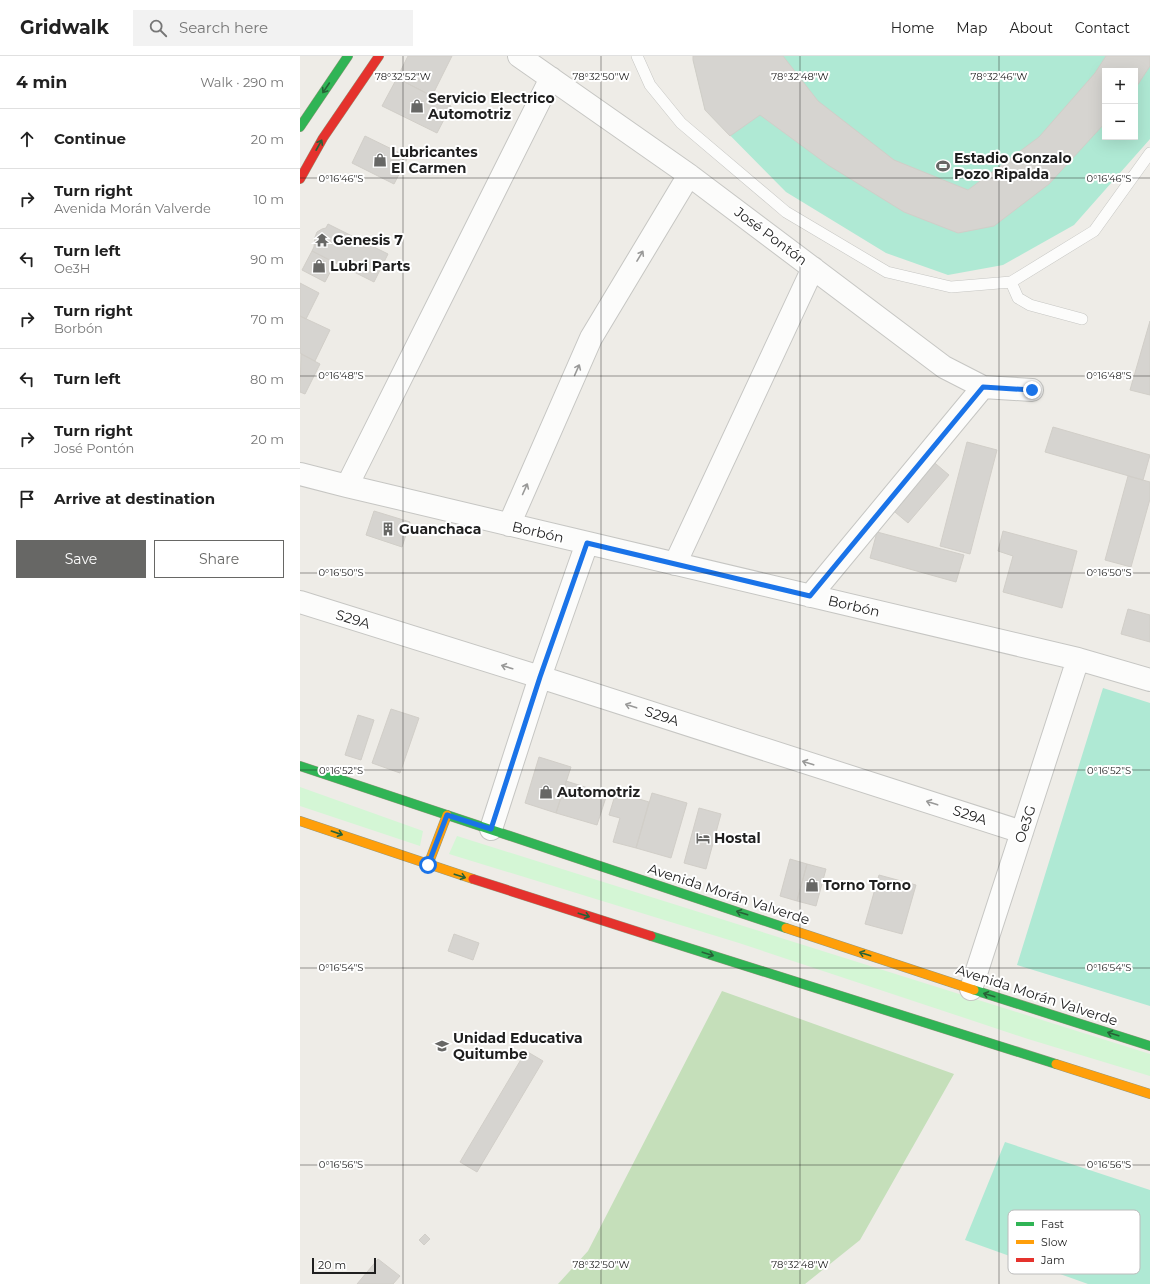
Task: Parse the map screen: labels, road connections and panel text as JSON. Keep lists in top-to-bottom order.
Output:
{
  "streets": {
    "main road": ["Avenida Morán Valverde"],
    "street": [
      "José Pontón",
      "Borbón",
      "S29A",
      "Oe3G"
    ]
  },
  "crossings": [
    ["Borbón", "Oe3G"],
    ["S29A", "Oe3G"],
    ["Oe3G", "Avenida Morán Valverde"]
  ],
  "one_way": ["S29A"],
  "places": {
    "shop": [
      "Servicio Electrico Automotriz",
      "Lubricantes El Carmen",
      "Lubri Parts",
      "Automotriz",
      "Torno Torno"
    ],
    "sports": ["Estadio Gonzalo Pozo Ripalda"],
    "temple": ["Genesis 7"],
    "building": ["Guanchaca"],
    "hotel": ["Hostal"],
    "school or university": ["Unidad Educativa Quitumbe"]
  },
  "legend": ["Fast", "Slow", "Jam"],
  "scale_bar": "20 m",
  "page": {
    "header": "Gridwalk",
    "search": "Search here",
    "nav": [
      "Home",
      "Map",
      "About",
      "Contact"
    ],
    "heading": ["4 min", "Walk · 290 m"],
    "map_buttons": ["+", "−"],
    "list": [
      ["Continue", "20 m"],
      ["Turn right", "Avenida Morán Valverde", "10 m"],
      ["Turn left", "Oe3H", "90 m"],
      ["Turn right", "Borbón", "70 m"],
      ["Turn left", "80 m"],
      ["Turn right", "José Pontón", "20 m"],
      "Arrive at destination"
    ],
    "buttons": ["Save", "Share"],
    "scale": "20 m"
  },
  "coordinates": [
    "78°32'52\"W",
    "78°32'50\"W",
    "78°32'48\"W",
    "78°32'46\"W",
    "0°16'46\"S",
    "0°16'48\"S",
    "0°16'50\"S",
    "0°16'52\"S",
    "0°16'54\"S",
    "0°16'56\"S"
  ]
}
